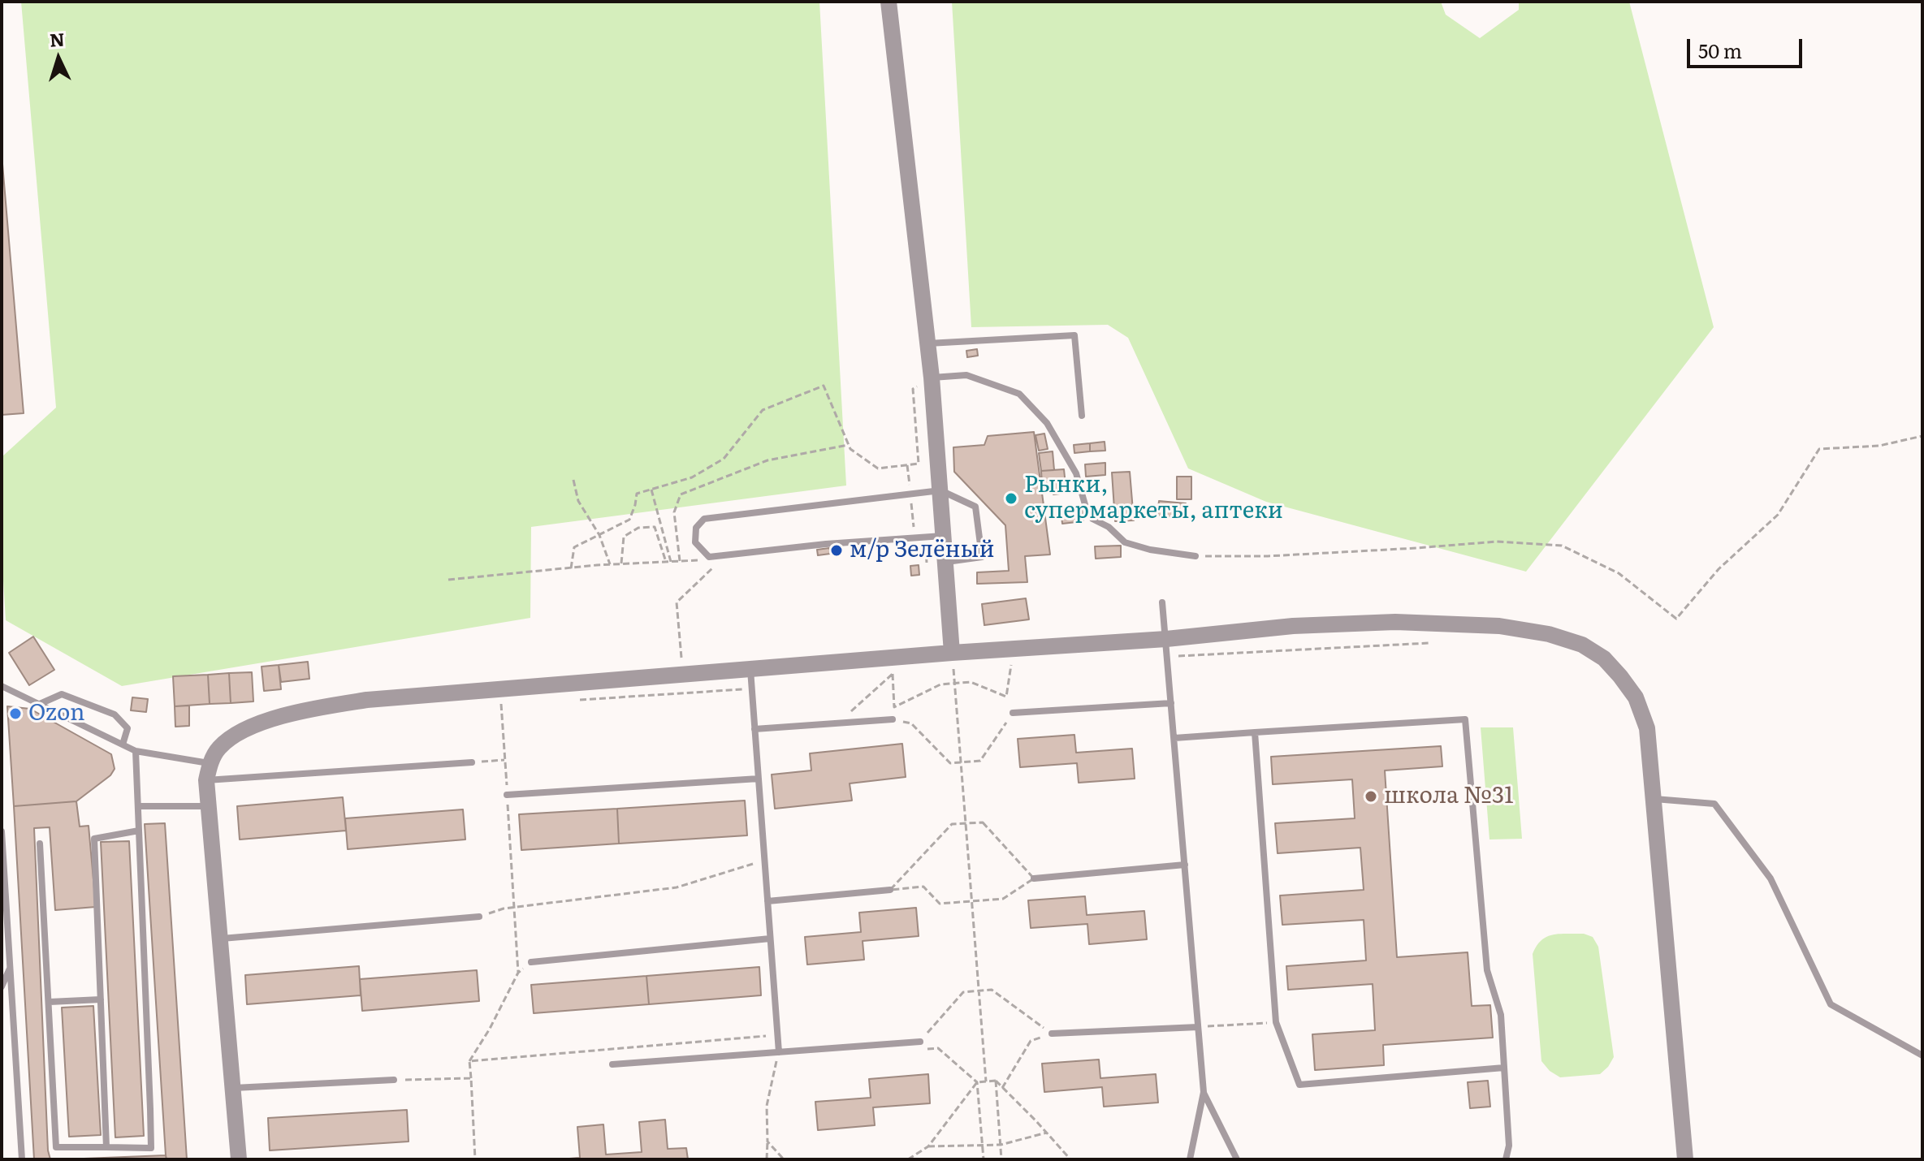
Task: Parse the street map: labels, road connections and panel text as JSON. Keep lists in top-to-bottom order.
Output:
{
  "places": [
    "Рынки, супермаркеты, аптеки",
    "м/р Зелёный",
    "Ozon",
    "школа №31"
  ],
  "scale_bar": "50 m",
  "north": "top"
}
